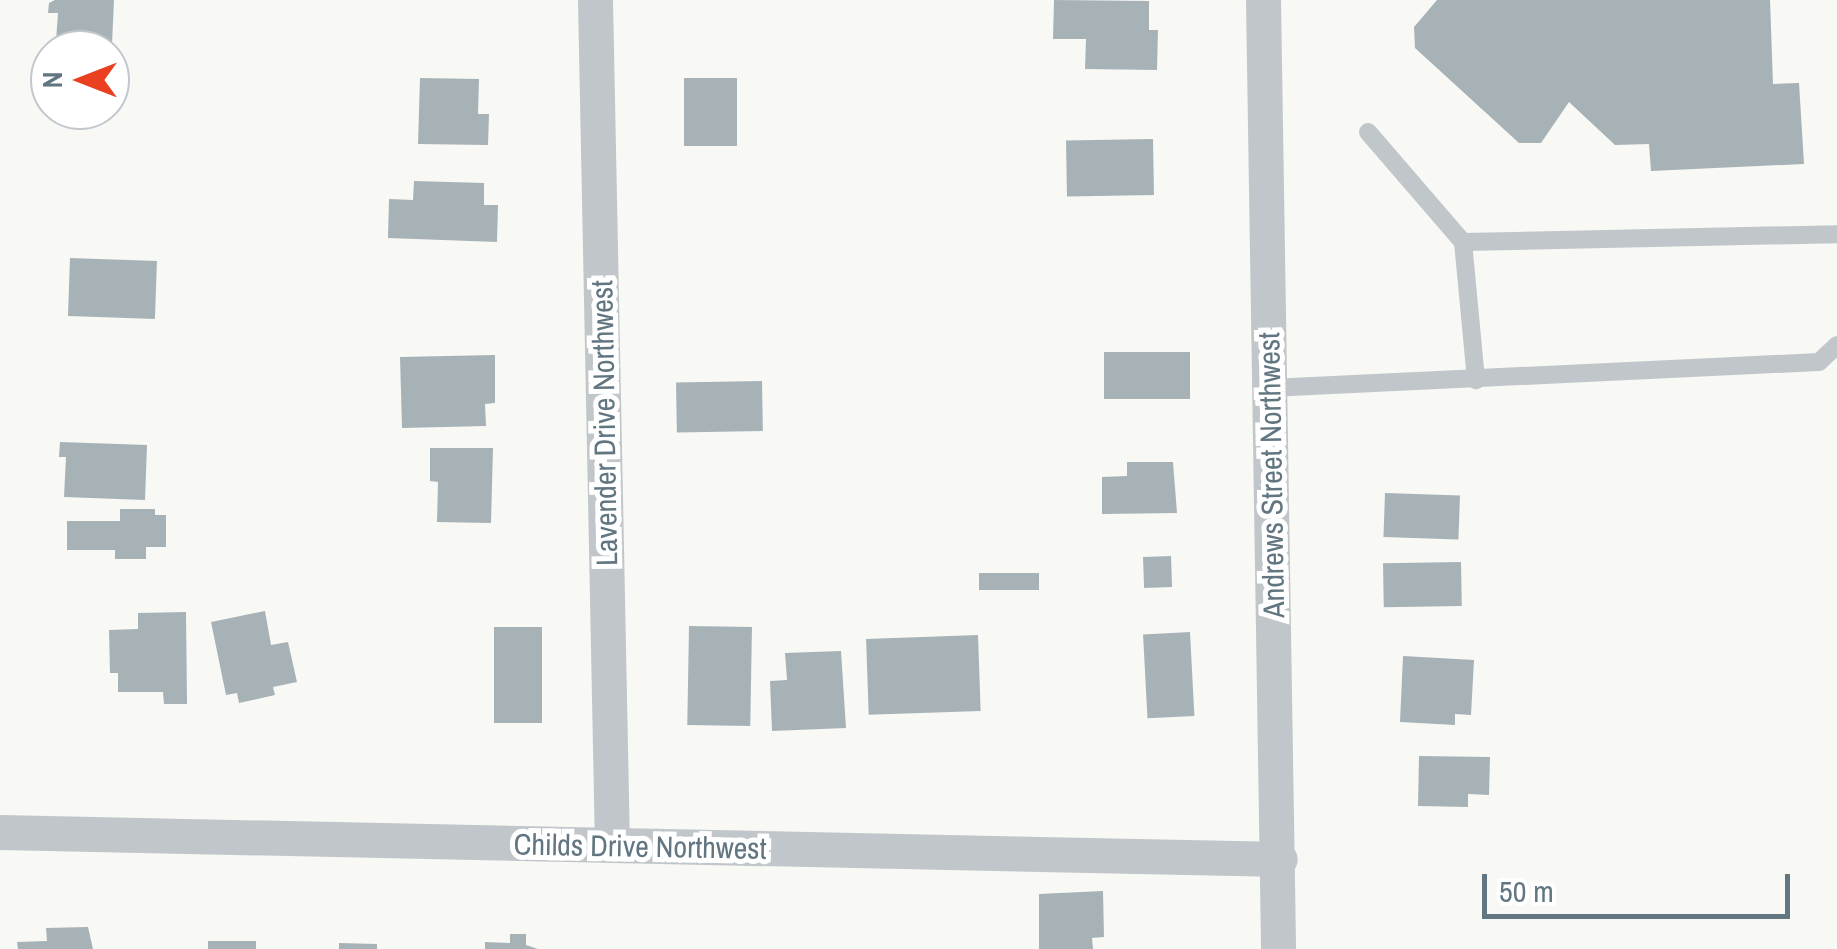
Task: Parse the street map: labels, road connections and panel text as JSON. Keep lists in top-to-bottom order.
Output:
{
  "streets": {
    "street": ["Lavender Drive Northwest", "Andrews Street Northwest", "Childs Drive Northwest"]
  },
  "crossings": [
    ["Lavender Drive Northwest", "Childs Drive Northwest"],
    ["Andrews Street Northwest", "Childs Drive Northwest"]
  ],
  "scale_bar": "50 m",
  "north": "left"
}
